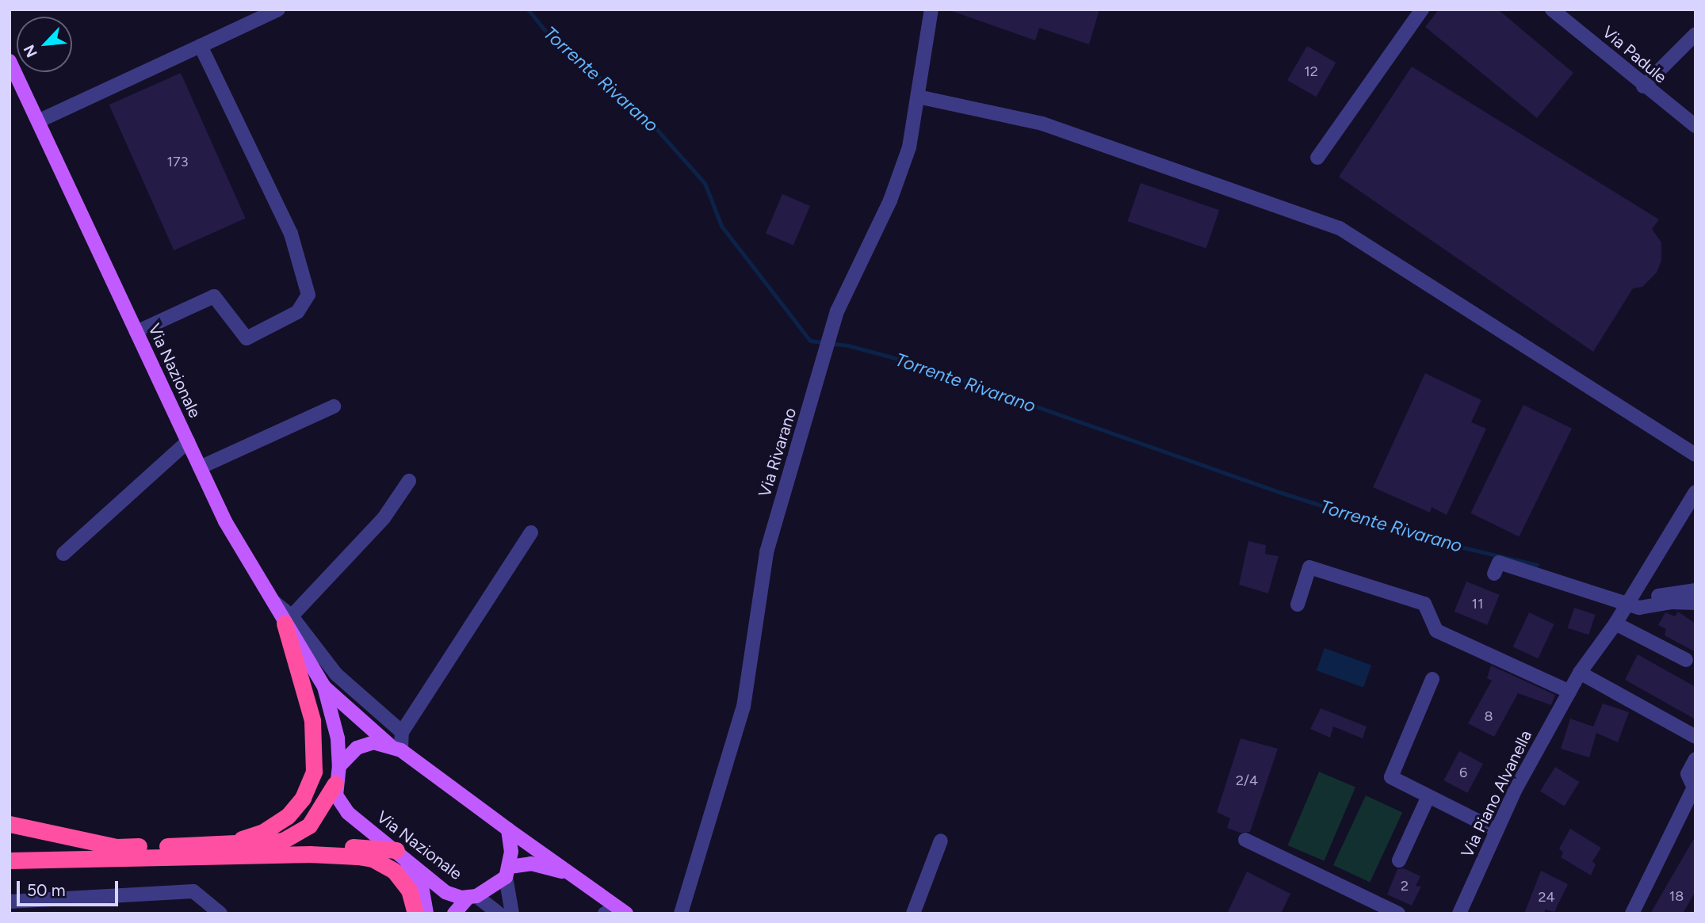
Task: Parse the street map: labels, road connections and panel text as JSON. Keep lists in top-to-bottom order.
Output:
{
  "streets": {
    "main road": ["Via Nazionale"],
    "street": ["Via Padule", "Via Rivarano", "Via Piano Alvanella"]
  },
  "water": ["Torrente Rivarano"],
  "house_numbers": [
    "12",
    "173",
    "11",
    "8",
    "6",
    "2/4",
    "2",
    "18",
    "24"
  ],
  "scale_bar": "50 m",
  "north": "bottom left"
}
